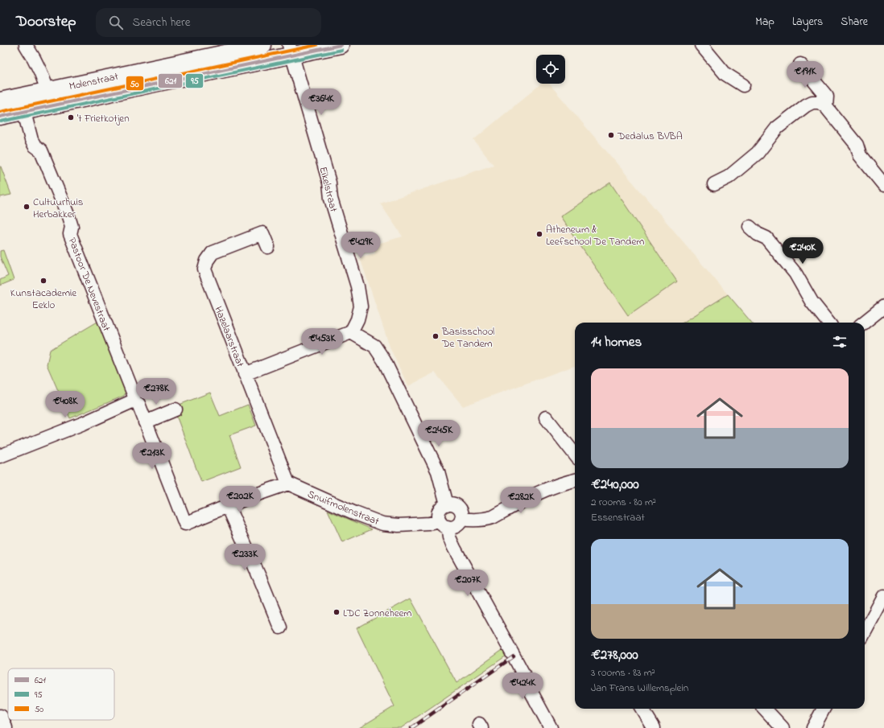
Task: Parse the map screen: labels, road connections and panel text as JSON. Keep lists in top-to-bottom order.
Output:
{
  "streets": {
    "main road": ["Molenstraat"],
    "street": [
      "Eikelstraat",
      "Pastoor De Nevestraat",
      "Hazelaarstraat",
      "Snuifmolenstraat"
    ]
  },
  "crossings": [
    ["Molenstraat", "Eikelstraat"],
    ["Molenstraat", "Pastoor De Nevestraat"],
    ["Hazelaarstraat", "Snuifmolenstraat"]
  ],
  "places": [
    "'t Frietkotjen",
    "Dedalus BVBA",
    "Cultuurhuis Herbakker",
    "Atheneum & Leefschool De Tandem",
    "Kunstacademie Eeklo",
    "Basisschool De Tandem",
    "LDC Zonneheem"
  ],
  "lines": ["transit line 621", "transit line 50", "transit line 95"],
  "legend": ["621", "95", "50"],
  "page": {
    "header": "Doorstep",
    "search": "Search here",
    "nav": ["Map", "Layers", "Share"],
    "price": [
      "€191K",
      "€364K",
      "€429K",
      "€240K",
      "€453K",
      "€278K",
      "€408K",
      "€245K",
      "€213K",
      "€202K",
      "€282K",
      "€233K",
      "€207K",
      "€424K"
    ],
    "heading": "14 homes",
    "list": [
      {
        "name": "€240,000",
        "note": "2 rooms · 80 m² · Essenstraat"
      },
      {
        "name": "€278,000",
        "note": "3 rooms · 83 m² · Jan Frans Willemsplein"
      }
    ]
  }
}
